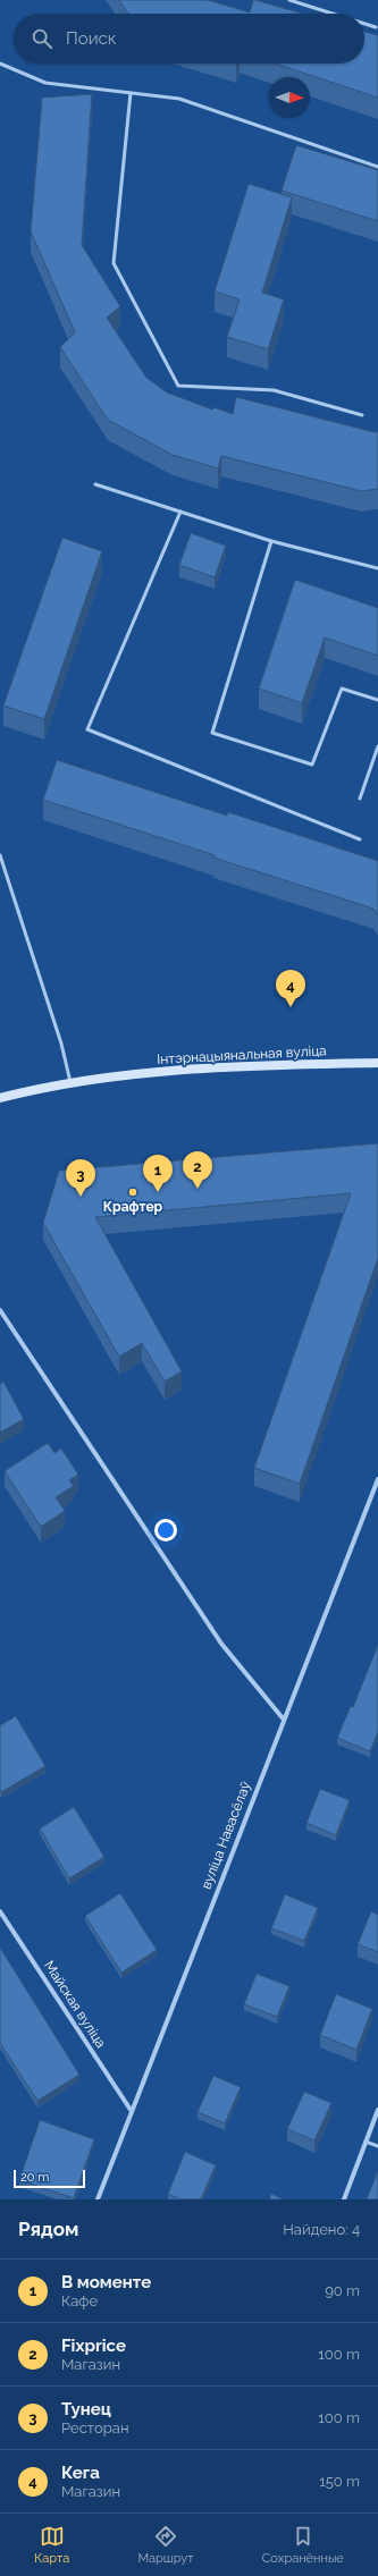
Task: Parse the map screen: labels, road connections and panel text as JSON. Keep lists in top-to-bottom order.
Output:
{
  "streets": {
    "main road": ["Інтэрнацыянальная вуліца"],
    "street": ["вуліца Навасёлаў", "Майская вуліца"]
  },
  "crossings": [
    ["вуліца Навасёлаў", "Майская вуліца"]
  ],
  "places": ["Крафтер"],
  "scale_bar": "20 m",
  "north": "right",
  "page": {
    "search": "Поиск",
    "pins": [
      "4",
      "2",
      "1",
      "3"
    ],
    "scale": "20 m",
    "heading": ["Рядом", "Найдено: 4"],
    "list": [
      {
        "mark": "1",
        "name": "В моменте",
        "note": "Кафе",
        "value": "90 m"
      },
      {
        "mark": "2",
        "name": "Fixprice",
        "note": "Магазин",
        "value": "100 m"
      },
      {
        "mark": "3",
        "name": "Тунец",
        "note": "Ресторан",
        "value": "100 m"
      },
      {
        "mark": "4",
        "name": "Кега",
        "note": "Магазин",
        "value": "150 m"
      }
    ],
    "nav": ["Карта", "Маршрут", "Сохранённые"]
  }
}
